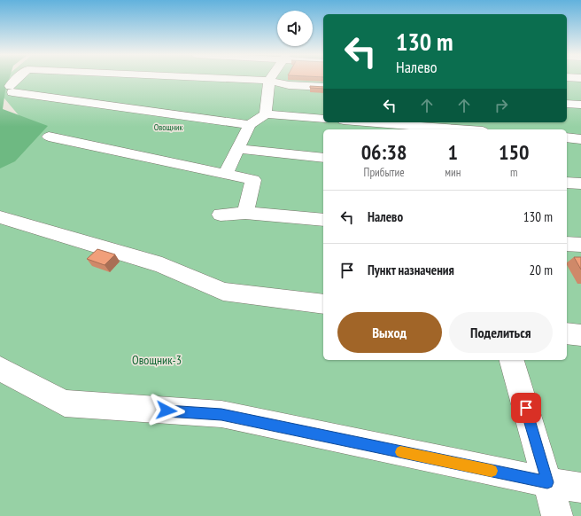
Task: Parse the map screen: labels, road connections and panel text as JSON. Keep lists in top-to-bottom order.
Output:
{
  "parks": ["Овощник", "Овощник-3"],
  "page": {
    "turn": ["130 m", "Налево"],
    "eta": [
      "06:38",
      "Прибытие",
      "1",
      "мин",
      "150",
      "m"
    ],
    "list": [
      {
        "name": "Налево",
        "value": "130 m"
      },
      {
        "name": "Пункт назначения",
        "value": "20 m"
      }
    ],
    "buttons": ["Выход", "Поделиться"]
  }
}
